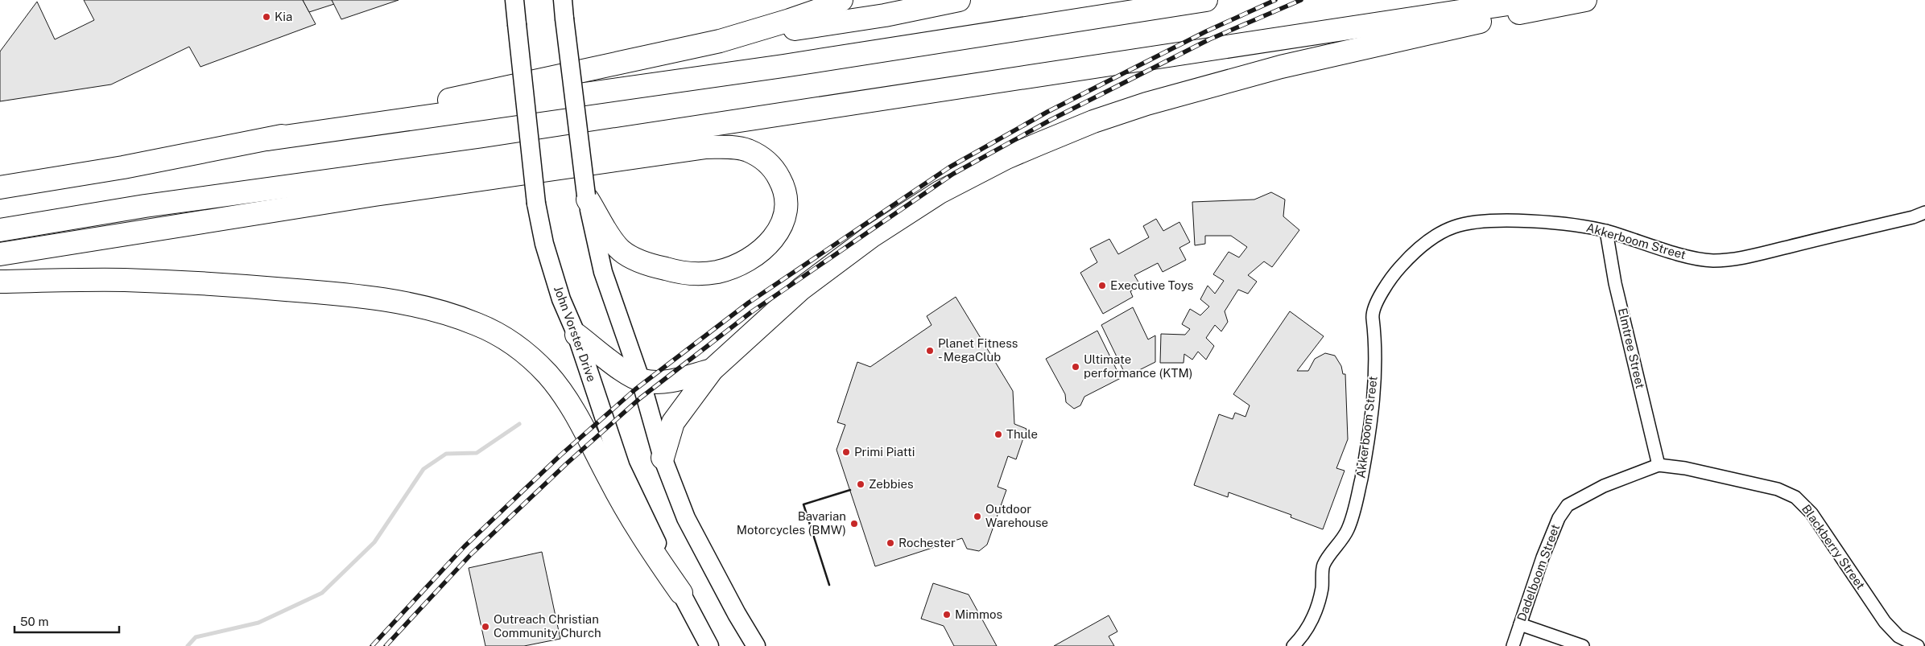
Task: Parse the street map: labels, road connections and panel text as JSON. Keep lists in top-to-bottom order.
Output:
{
  "streets": {
    "main road": ["John Vorster Drive"],
    "street": [
      "Akkerboom Street",
      "Elmtree Street",
      "Blackberry Street",
      "Dadelboom Street"
    ]
  },
  "crossings": [
    ["Akkerboom Street", "Elmtree Street"],
    ["Elmtree Street", "Blackberry Street"],
    ["Elmtree Street", "Dadelboom Street"],
    ["Blackberry Street", "Dadelboom Street"]
  ],
  "places": [
    "Kia",
    "Executive Toys",
    "Planet Fitness - MegaClub",
    "Ultimate performance (KTM)",
    "Thule",
    "Primi Piatti",
    "Zebbies",
    "Outdoor Warehouse",
    "Bavarian Motorcycles (BMW)",
    "Rochester",
    "Mimmos",
    "Outreach Christian Community Church"
  ],
  "scale_bar": "50 m"
}
